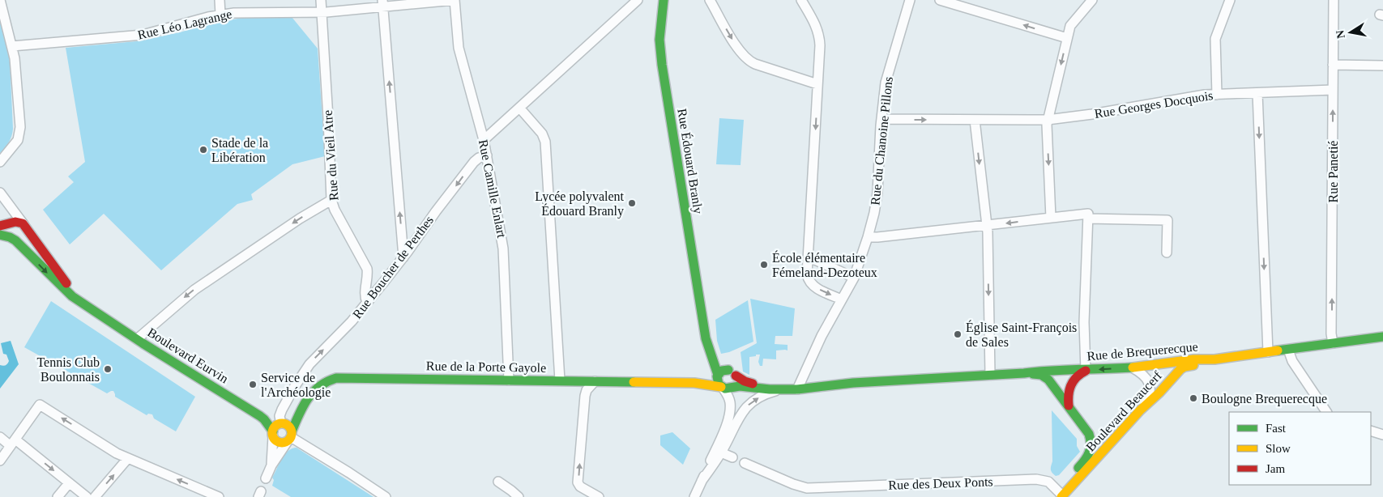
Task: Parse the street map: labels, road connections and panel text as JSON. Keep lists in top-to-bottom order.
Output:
{
  "streets": {
    "main road": [
      "Rue Édouard Branly",
      "Rue de Brequerecque",
      "Boulevard Eurvin",
      "Rue de la Porte Gayole",
      "Boulevard Beaucerf"
    ],
    "street": [
      "Rue Léo Lagrange",
      "Rue Georges Docquois",
      "Rue du Chanoine Pillons",
      "Rue du Vieil Atre",
      "Rue Panetié",
      "Rue Camille Enlart",
      "Rue Boucher de Perthes",
      "Rue des Deux Ponts"
    ]
  },
  "crossings": [
    ["Rue Léo Lagrange", "Rue du Vieil Atre"],
    ["Rue Léo Lagrange", "Rue Camille Enlart"],
    ["Rue Georges Docquois", "Rue du Chanoine Pillons"],
    ["Rue Georges Docquois", "Rue Panetié"],
    ["Rue du Chanoine Pillons", "Rue de Brequerecque"],
    ["Rue du Vieil Atre", "Rue Boucher de Perthes"],
    ["Rue Édouard Branly", "Rue de Brequerecque"],
    ["Rue Édouard Branly", "Rue de la Porte Gayole"],
    ["Rue Panetié", "Rue de Brequerecque"],
    ["Rue Camille Enlart", "Rue Boucher de Perthes"],
    ["Rue Camille Enlart", "Rue de la Porte Gayole"],
    ["Rue Boucher de Perthes", "Boulevard Eurvin"],
    ["Rue Boucher de Perthes", "Rue de la Porte Gayole"],
    ["Rue de Brequerecque", "Rue de la Porte Gayole"],
    ["Rue de Brequerecque", "Boulevard Beaucerf"],
    ["Boulevard Eurvin", "Rue de la Porte Gayole"],
    ["Boulevard Beaucerf", "Rue des Deux Ponts"]
  ],
  "places": [
    "Stade de la Libération",
    "Lycée polyvalent Édouard Branly",
    "École élémentaire Fémeland-Dezoteux",
    "Église Saint-François de Sales",
    "Tennis Club Boulonnais",
    "Service de l'Archéologie",
    "Boulogne Brequerecque"
  ],
  "legend": ["Fast", "Slow", "Jam"],
  "north": "left"
}
